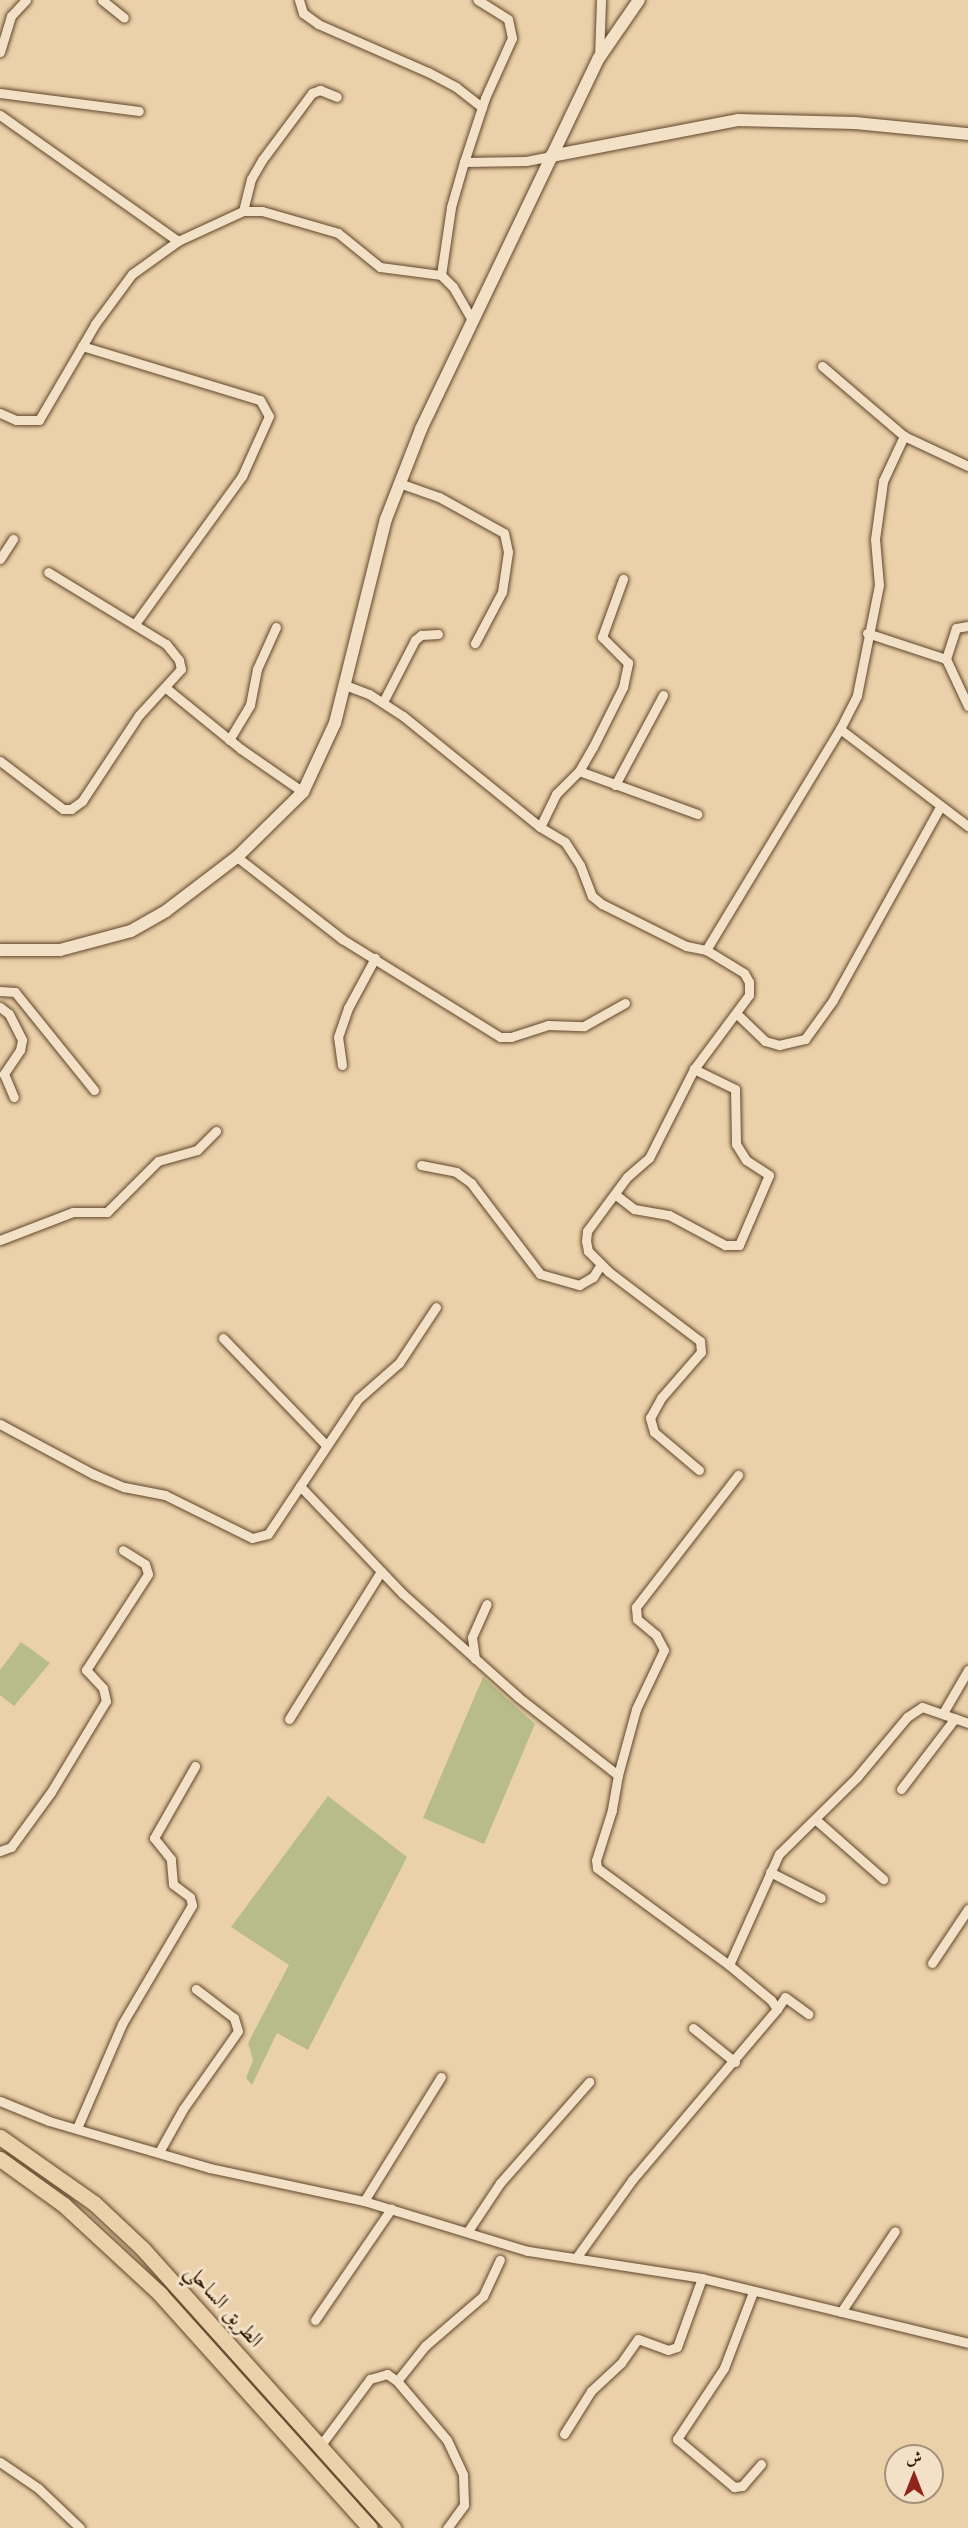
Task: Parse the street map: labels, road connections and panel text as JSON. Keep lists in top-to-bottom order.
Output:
{
  "streets": {
    "highway": ["الطريق الساحلي"]
  },
  "north": "top"
}
